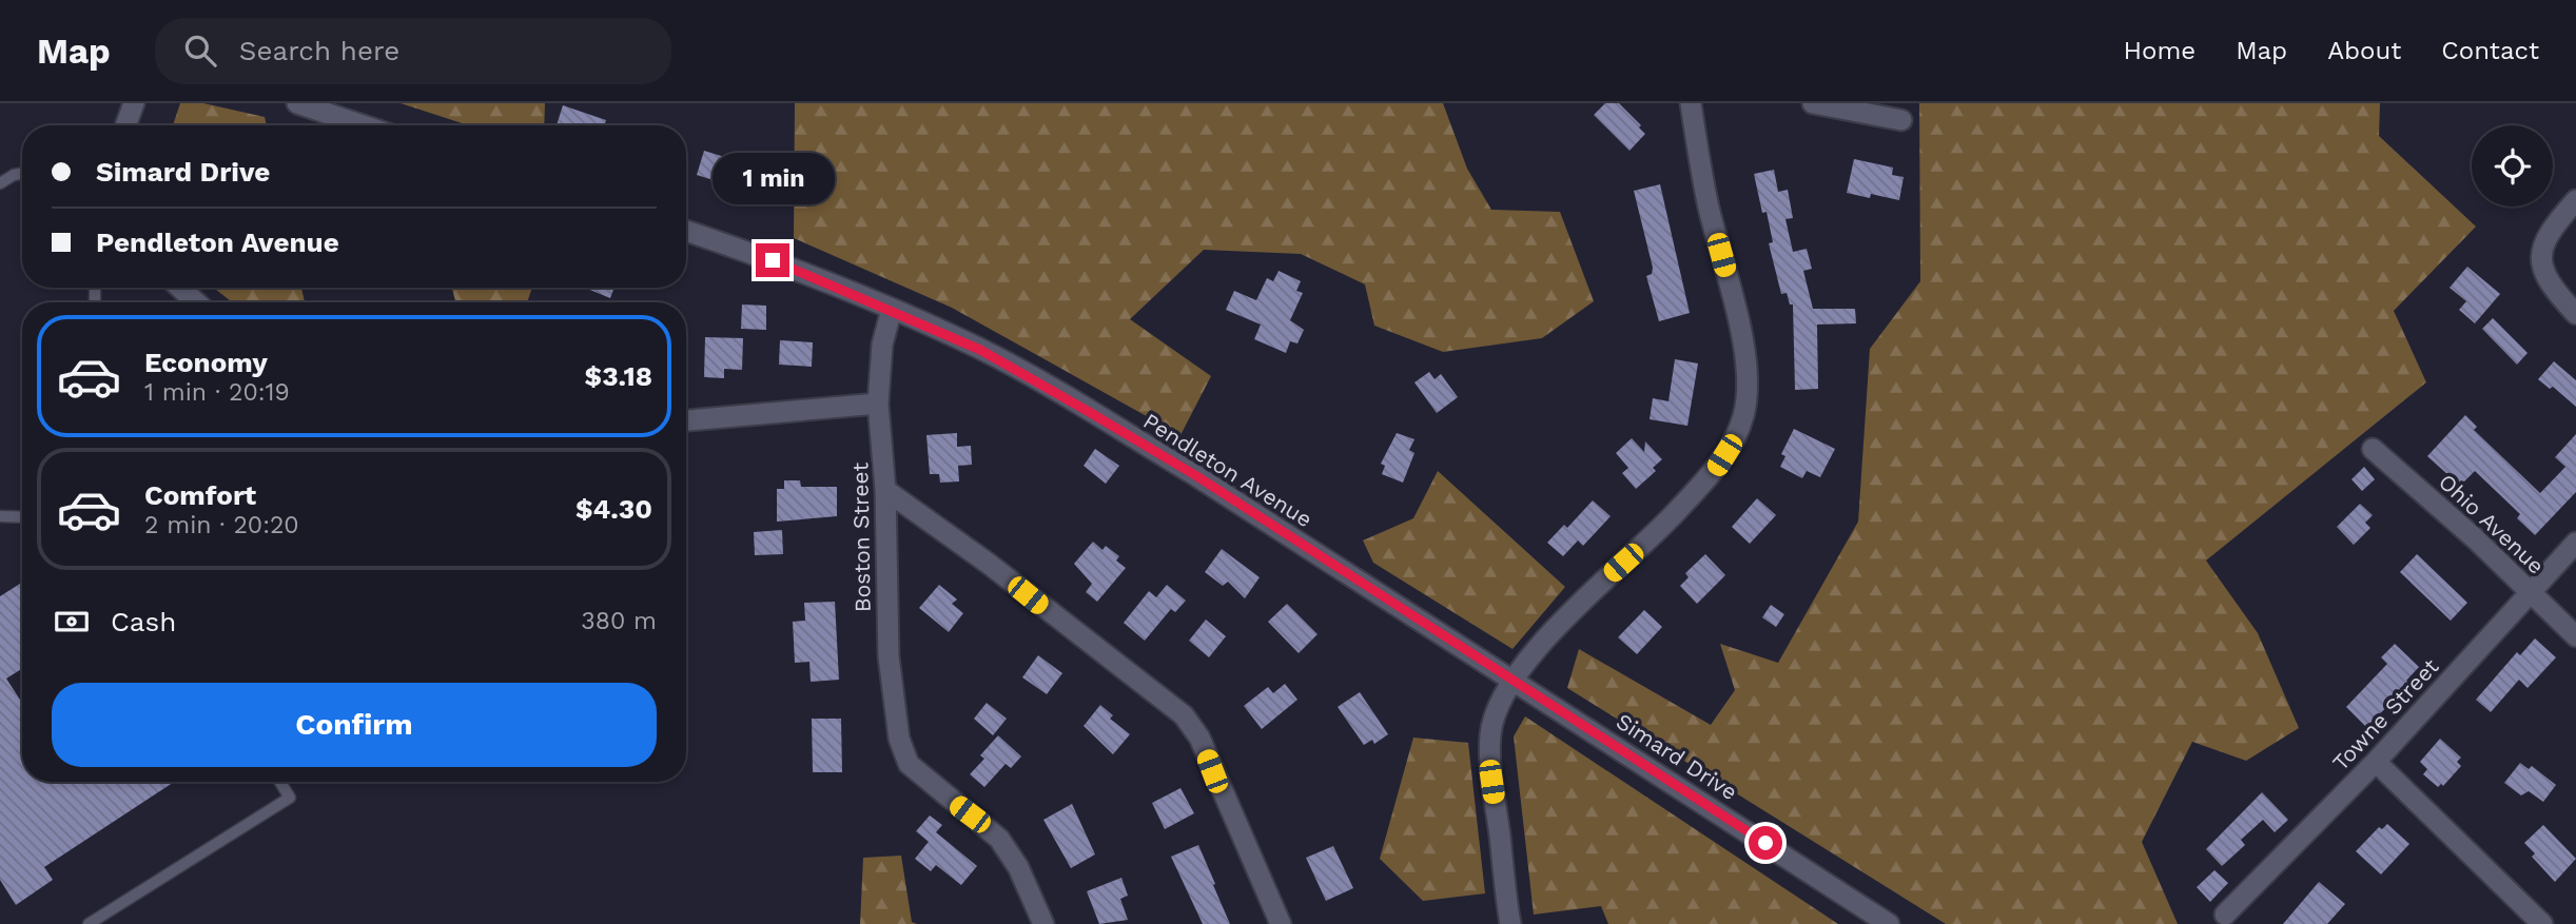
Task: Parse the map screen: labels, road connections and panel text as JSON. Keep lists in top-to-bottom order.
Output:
{
  "streets": {
    "street": [
      "Pendleton Avenue",
      "Ohio Avenue",
      "Boston Street",
      "Towne Street",
      "Simard Drive"
    ]
  },
  "crossings": [
    ["Pendleton Avenue", "Boston Street"],
    ["Pendleton Avenue", "Simard Drive"],
    ["Ohio Avenue", "Towne Street"]
  ],
  "page": {
    "header": "Map",
    "search": "Search here",
    "nav": [
      "Home",
      "Map",
      "About",
      "Contact"
    ],
    "banner": ["Simard Drive", "Pendleton Avenue"],
    "bubble": "1 min",
    "list": [
      {
        "name": "Economy",
        "note": "1 min · 20:19",
        "value": "$3.18"
      },
      {
        "name": "Comfort",
        "note": "2 min · 20:20",
        "value": "$4.30"
      }
    ],
    "pay": ["Cash", "380 m"],
    "buttons": "Confirm"
  }
}
